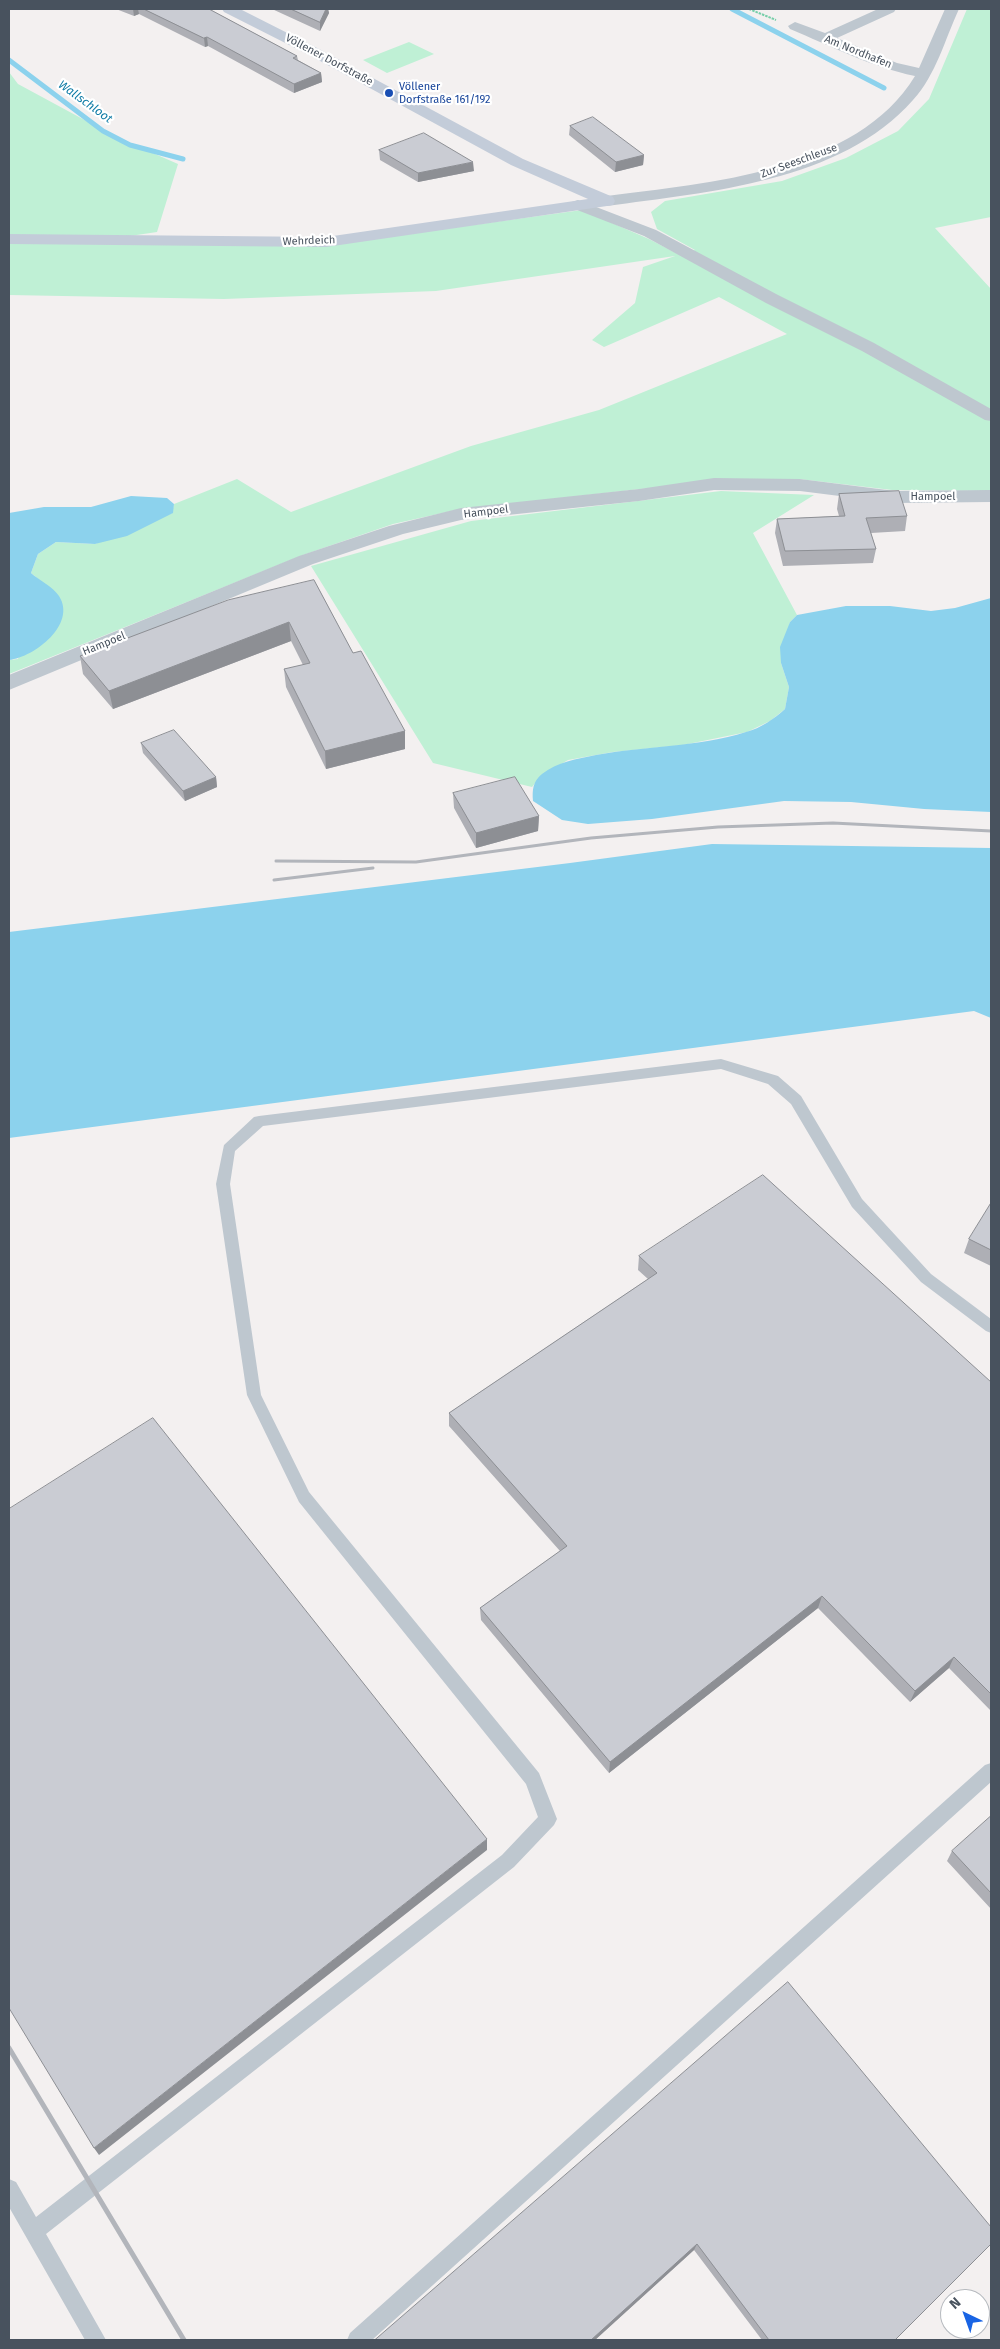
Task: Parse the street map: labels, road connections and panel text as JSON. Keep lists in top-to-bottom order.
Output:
{
  "streets": {
    "street": [
      "Am Nordhafen",
      "Völlener Dorfstraße",
      "Zur Seeschleuse",
      "Wehrdeich",
      "Hampoel"
    ]
  },
  "crossings": [
    ["Am Nordhafen", "Zur Seeschleuse"],
    ["Völlener Dorfstraße", "Zur Seeschleuse"],
    ["Völlener Dorfstraße", "Wehrdeich"],
    ["Zur Seeschleuse", "Wehrdeich"]
  ],
  "water": ["Wallschloot"],
  "places": ["Völlener Dorfstraße 161/192"],
  "north": "top left"
}
